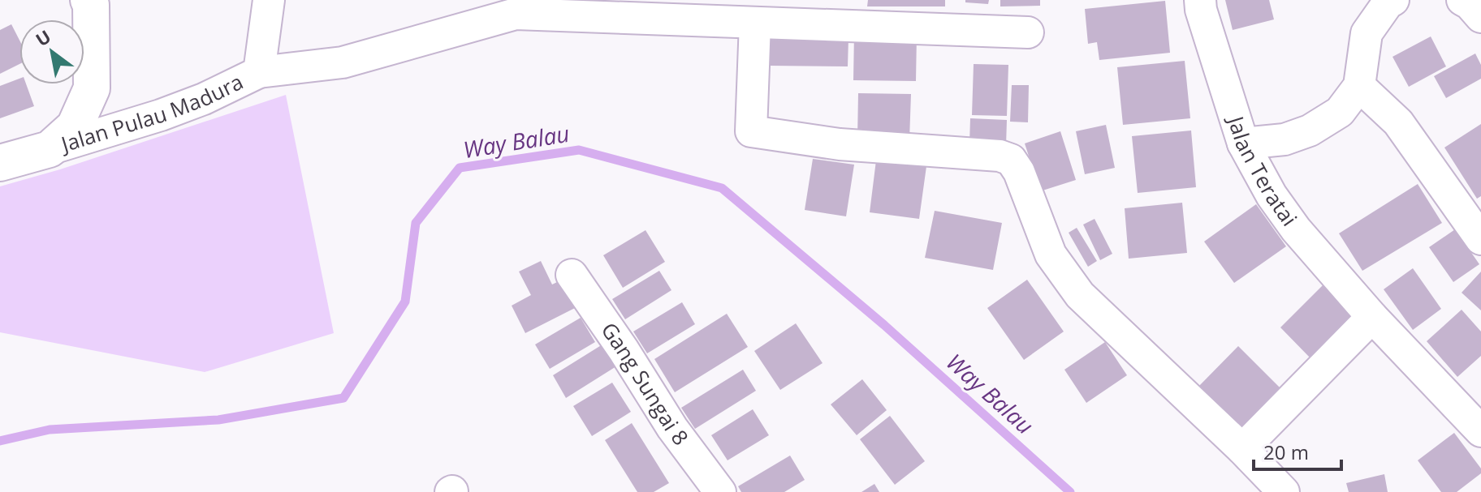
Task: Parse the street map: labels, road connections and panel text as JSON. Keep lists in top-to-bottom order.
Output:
{
  "streets": {
    "street": ["Jalan Pulau Madura", "Jalan Teratai", "Gang Sungai 8"]
  },
  "water": ["Way Balau"],
  "scale_bar": "20 m",
  "north": "top left"
}
